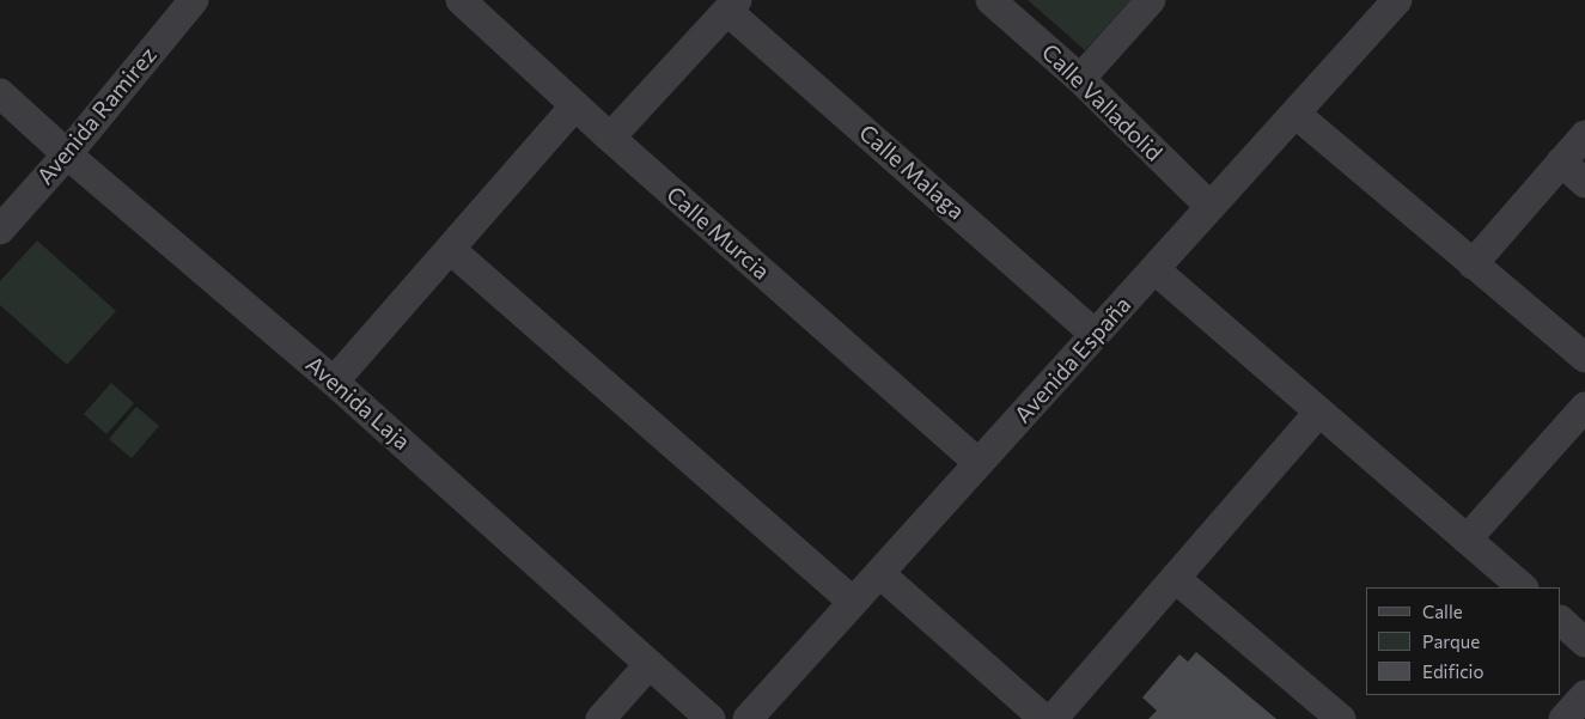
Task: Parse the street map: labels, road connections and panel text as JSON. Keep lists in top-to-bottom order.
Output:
{
  "streets": {
    "street": [
      "Calle Valladolid",
      "Avenida Ramirez",
      "Calle Malaga",
      "Calle Murcia",
      "Avenida España",
      "Avenida Laja"
    ]
  },
  "crossings": [
    ["Calle Valladolid", "Avenida España"],
    ["Avenida Ramirez", "Avenida Laja"],
    ["Calle Malaga", "Avenida España"],
    ["Calle Murcia", "Avenida España"]
  ],
  "legend": ["Calle", "Parque", "Edificio"]
}
